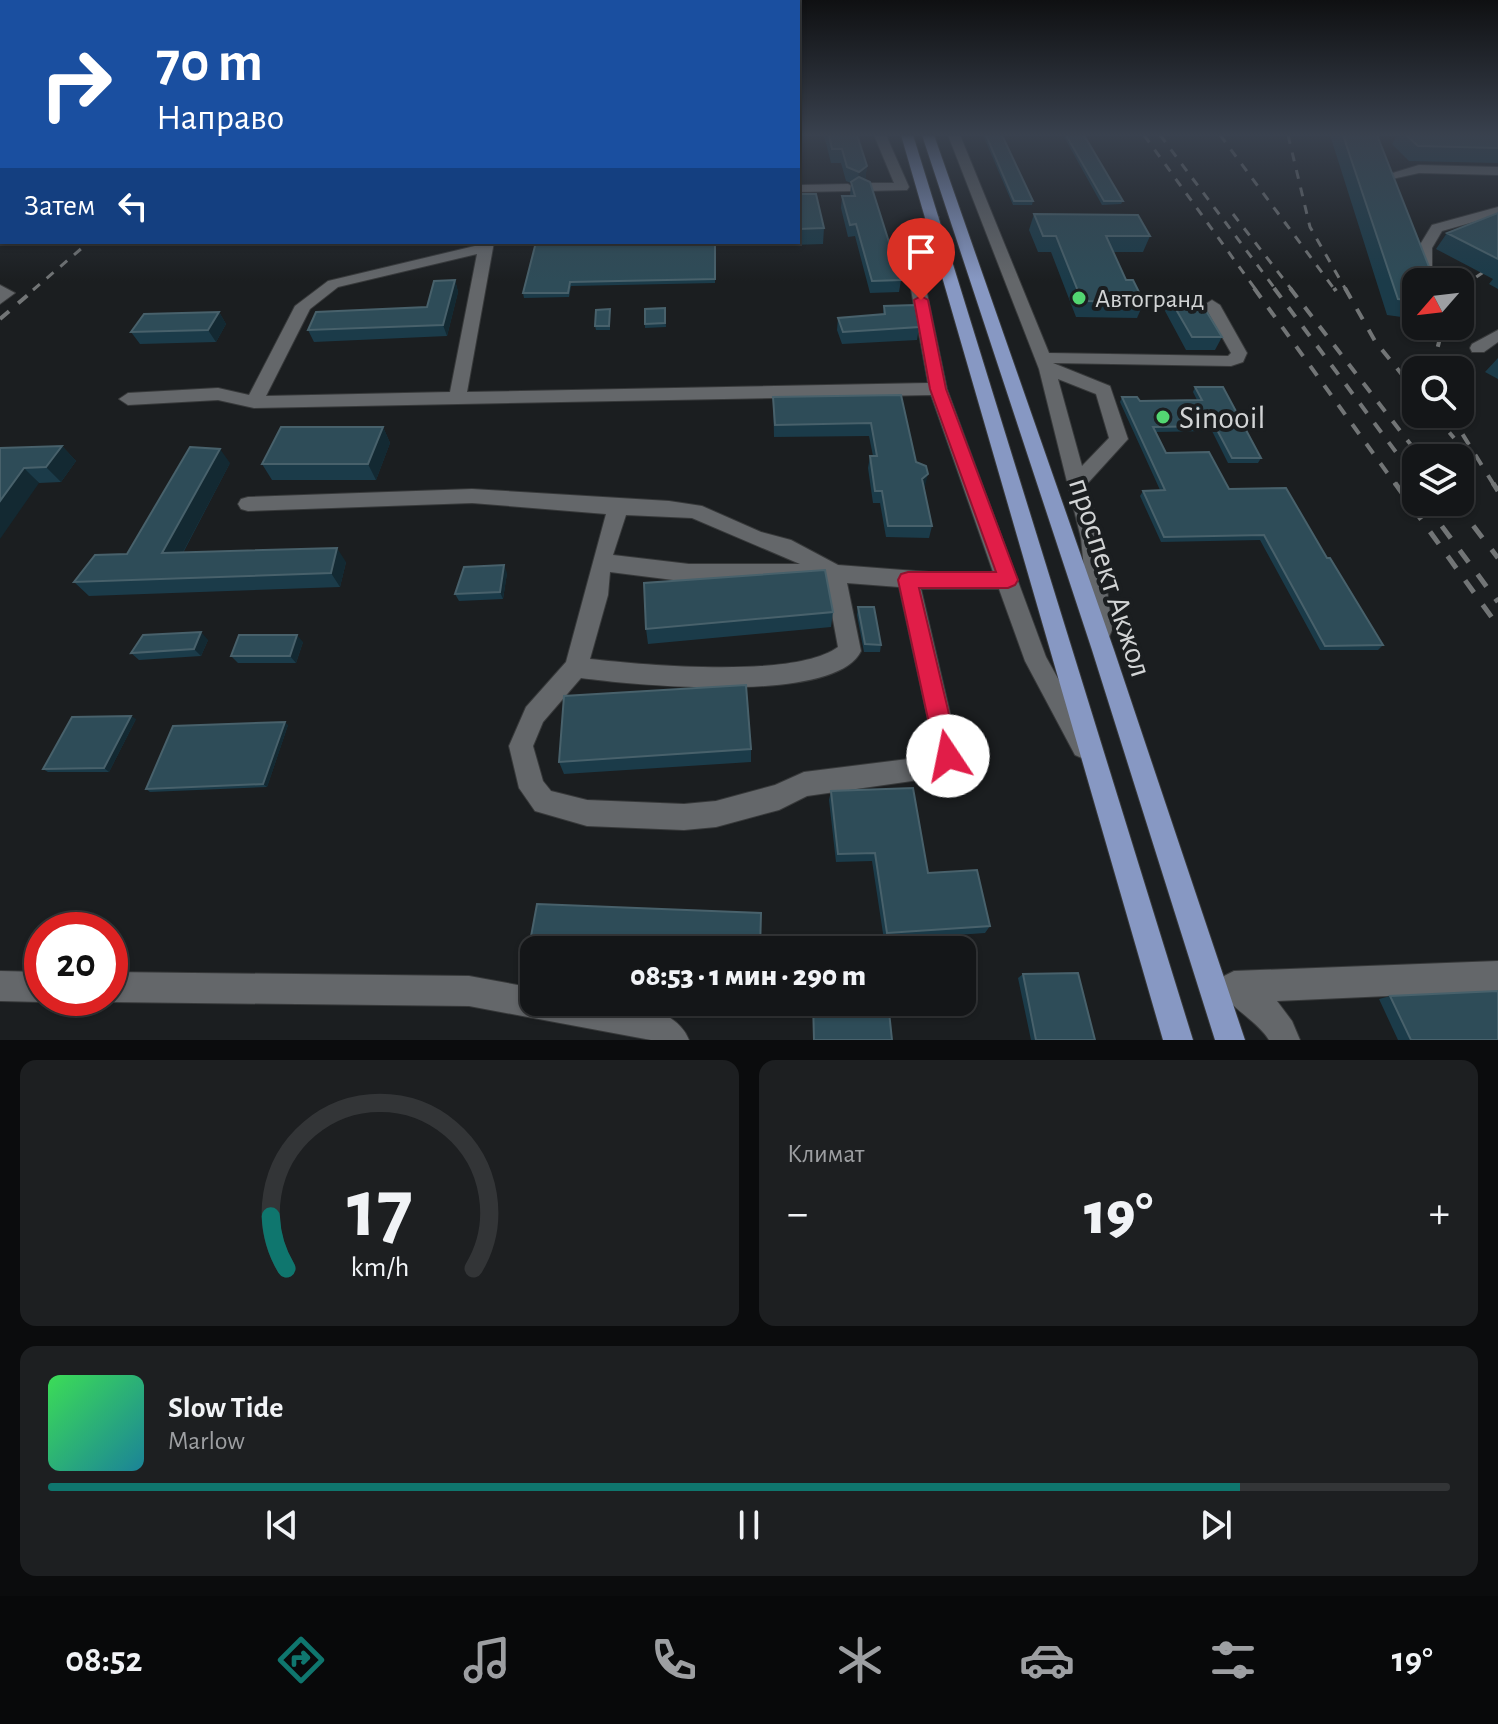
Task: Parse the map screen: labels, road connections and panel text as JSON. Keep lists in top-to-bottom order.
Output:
{
  "streets": {
    "main road": ["проспект Акжол"]
  },
  "places": ["Автогранд", "Sinooil"],
  "north": "bottom left",
  "page": {
    "turn": ["70 m", "Направо"],
    "then": "Затем",
    "limit": "20",
    "trip": "08:53 · 1 мин · 290 m",
    "tile": "Климат",
    "heat": ["−", "19°", "+"],
    "song": ["Slow Tide", "Marlow"],
    "tabs": ["08:52", "19°"],
    "gauge": ["17", "km/h"]
  }
}
